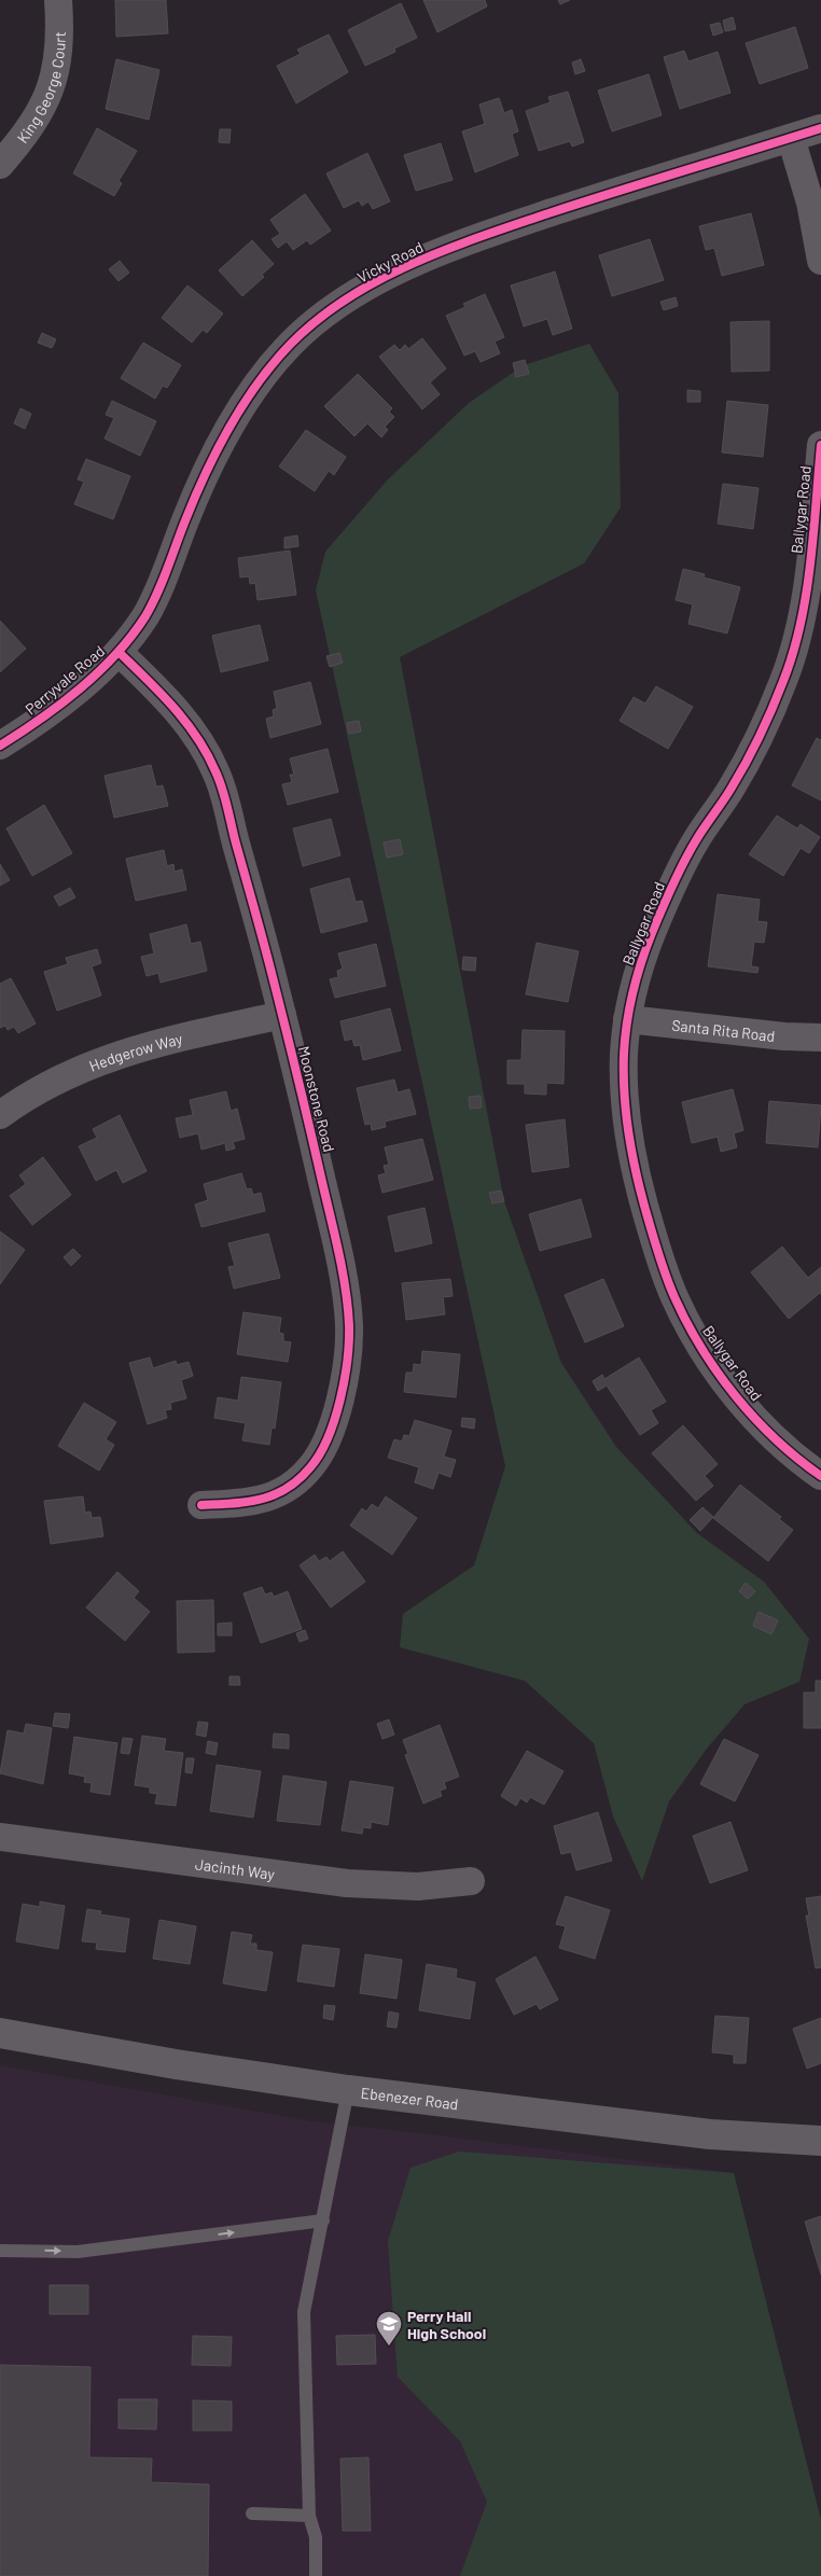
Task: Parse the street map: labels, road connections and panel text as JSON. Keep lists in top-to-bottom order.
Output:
{
  "streets": {
    "street": [
      "King George Court",
      "Vicky Road",
      "Ballygar Road",
      "Perryvale Road",
      "Santa Rita Road",
      "Hedgerow Way",
      "Moonstone Road",
      "Jacinth Way",
      "Ebenezer Road"
    ]
  },
  "crossings": [
    ["Vicky Road", "Perryvale Road"],
    ["Vicky Road", "Moonstone Road"],
    ["Ballygar Road", "Santa Rita Road"],
    ["Perryvale Road", "Moonstone Road"],
    ["Hedgerow Way", "Moonstone Road"]
  ],
  "places": {
    "school or university": ["Perry Hall High School"]
  }
}
